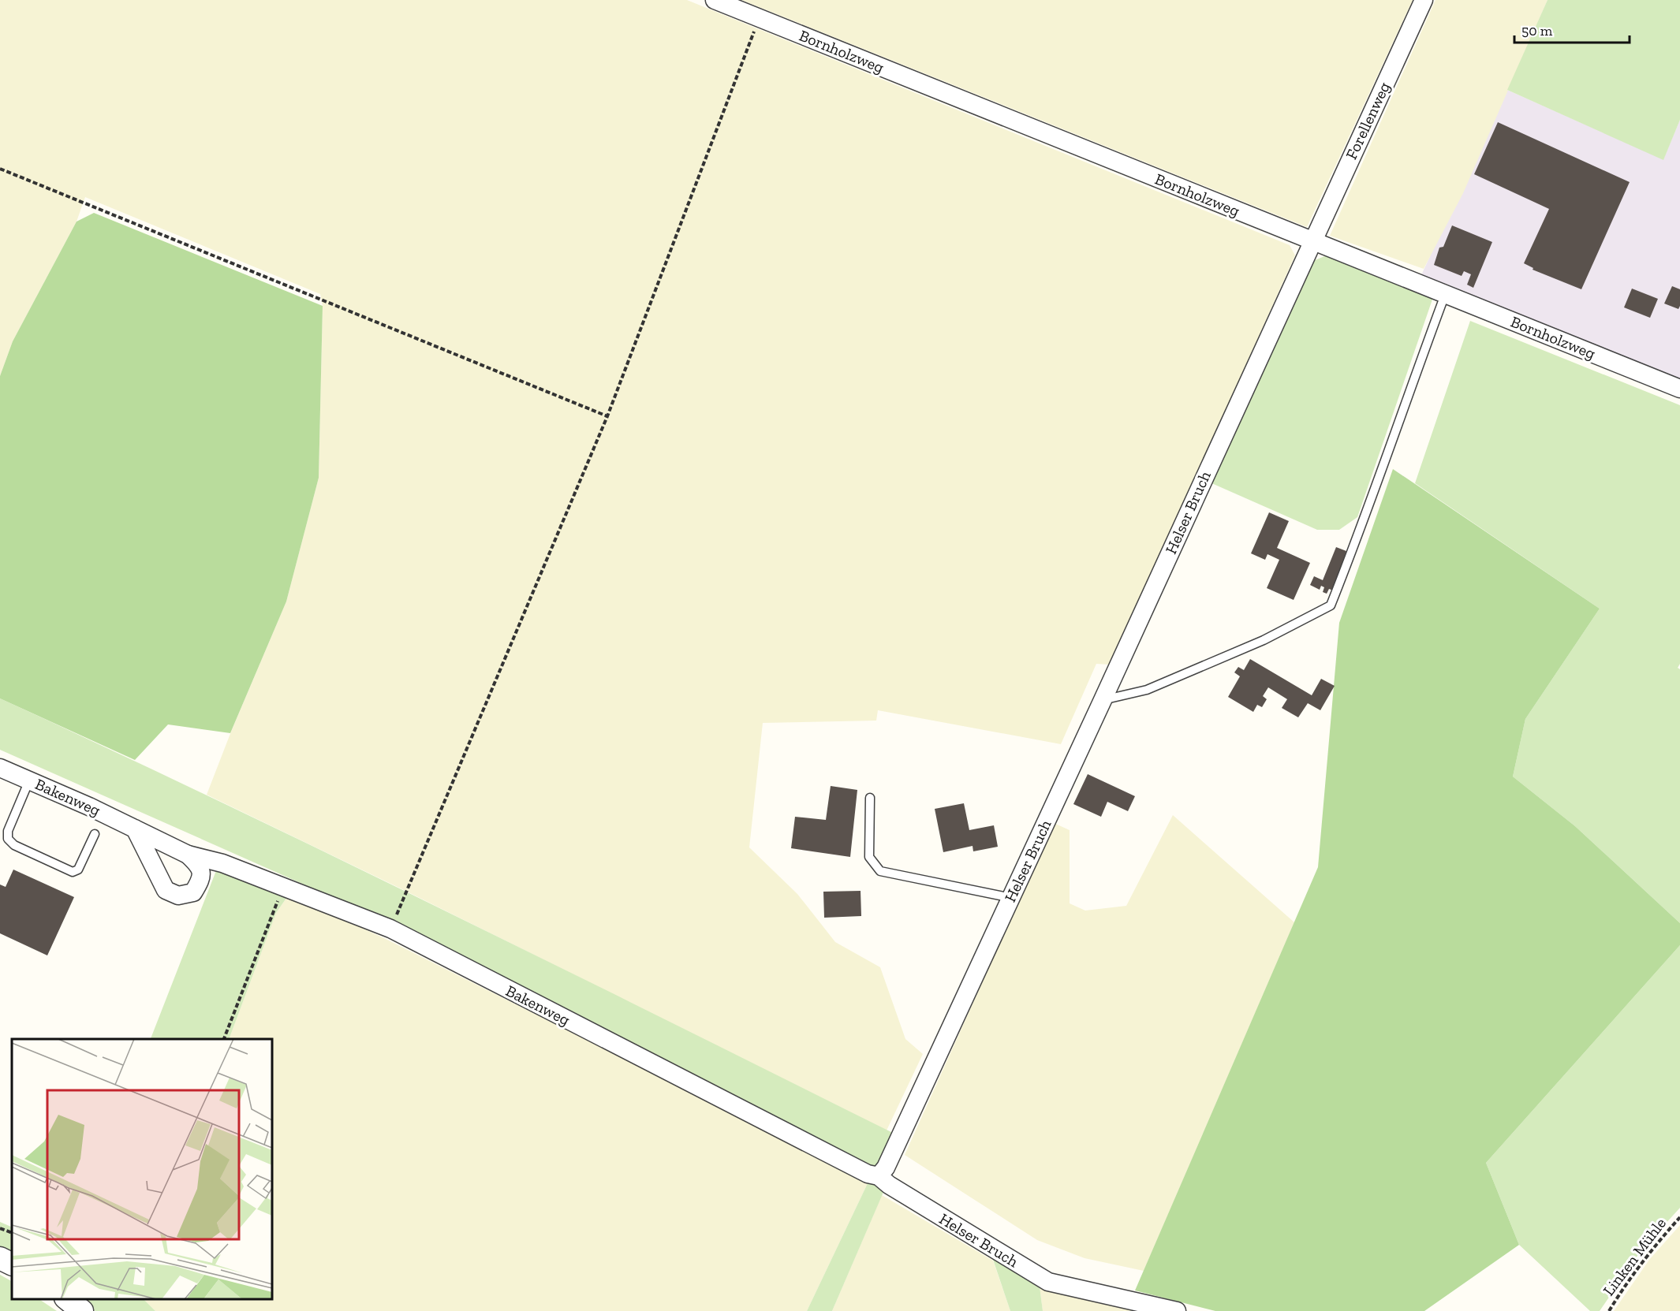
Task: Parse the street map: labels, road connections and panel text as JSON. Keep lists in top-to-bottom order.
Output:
{
  "streets": {
    "street": [
      "Bornholzweg",
      "Forellenweg",
      "Helser Bruch",
      "Bakenweg"
    ],
    "path": ["Linken Mühle"]
  },
  "crossings": [
    ["Bornholzweg", "Forellenweg"],
    ["Bornholzweg", "Helser Bruch"],
    ["Forellenweg", "Helser Bruch"],
    ["Helser Bruch", "Bakenweg"]
  ],
  "scale_bar": "50 m"
}
